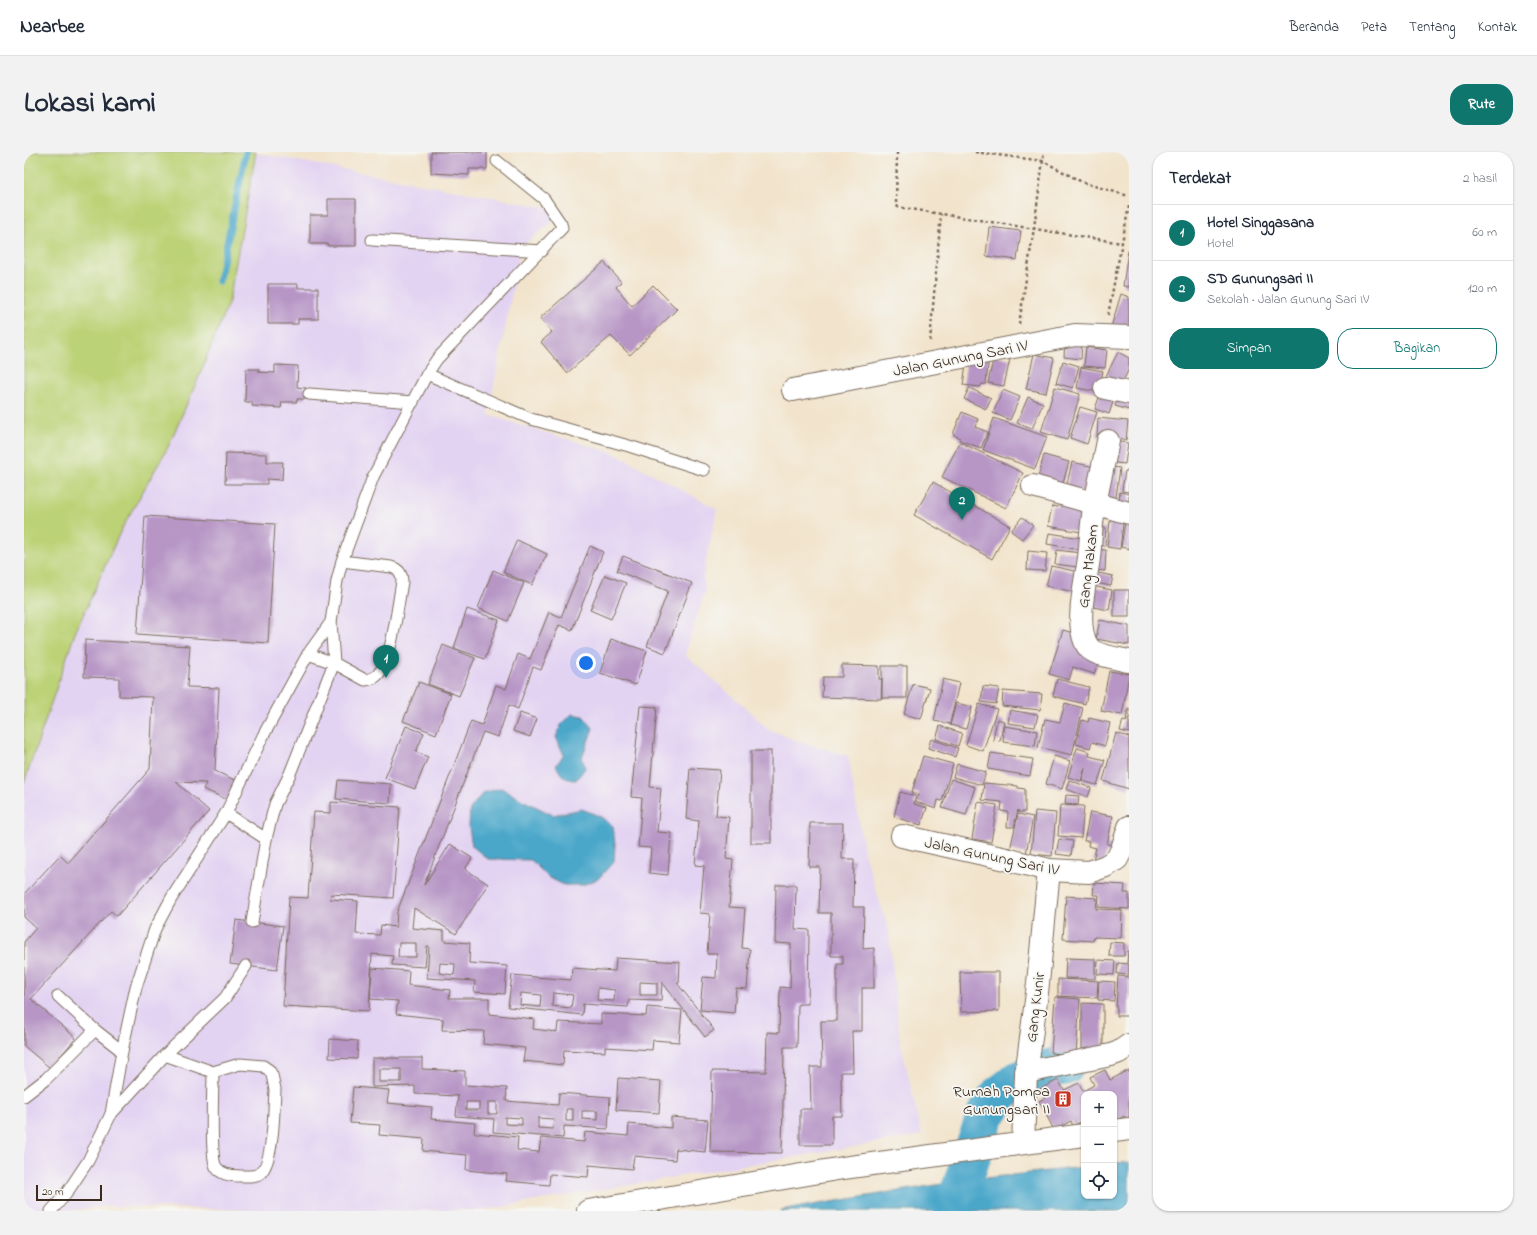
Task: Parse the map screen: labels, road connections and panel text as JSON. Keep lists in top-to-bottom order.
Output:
{
  "streets": {
    "street": ["Jalan Gunung Sari IV", "Gang Makam", "Gang Kunir"]
  },
  "crossings": [
    ["Jalan Gunung Sari IV", "Gang Kunir"]
  ],
  "places": {
    "building": ["Rumah Pompa Gunungsari II"]
  },
  "scale_bar": "20 m",
  "page": {
    "header": "Nearbee",
    "nav": [
      "Beranda",
      "Peta",
      "Tentang",
      "Kontak"
    ],
    "title": "Lokasi kami",
    "buttons": [
      "Rute",
      ["Simpan", "Bagikan"]
    ],
    "heading": ["Terdekat", "2 hasil"],
    "list": [
      {
        "mark": "1",
        "name": "Hotel Singgasana",
        "note": "Hotel",
        "value": "60 m"
      },
      {
        "mark": "2",
        "name": "SD Gunungsari II",
        "note": "Sekolah · Jalan Gunung Sari IV",
        "value": "120 m"
      }
    ],
    "pins": ["2", "1"],
    "map_buttons": ["+", "−"],
    "scale": "20 m"
  }
}
